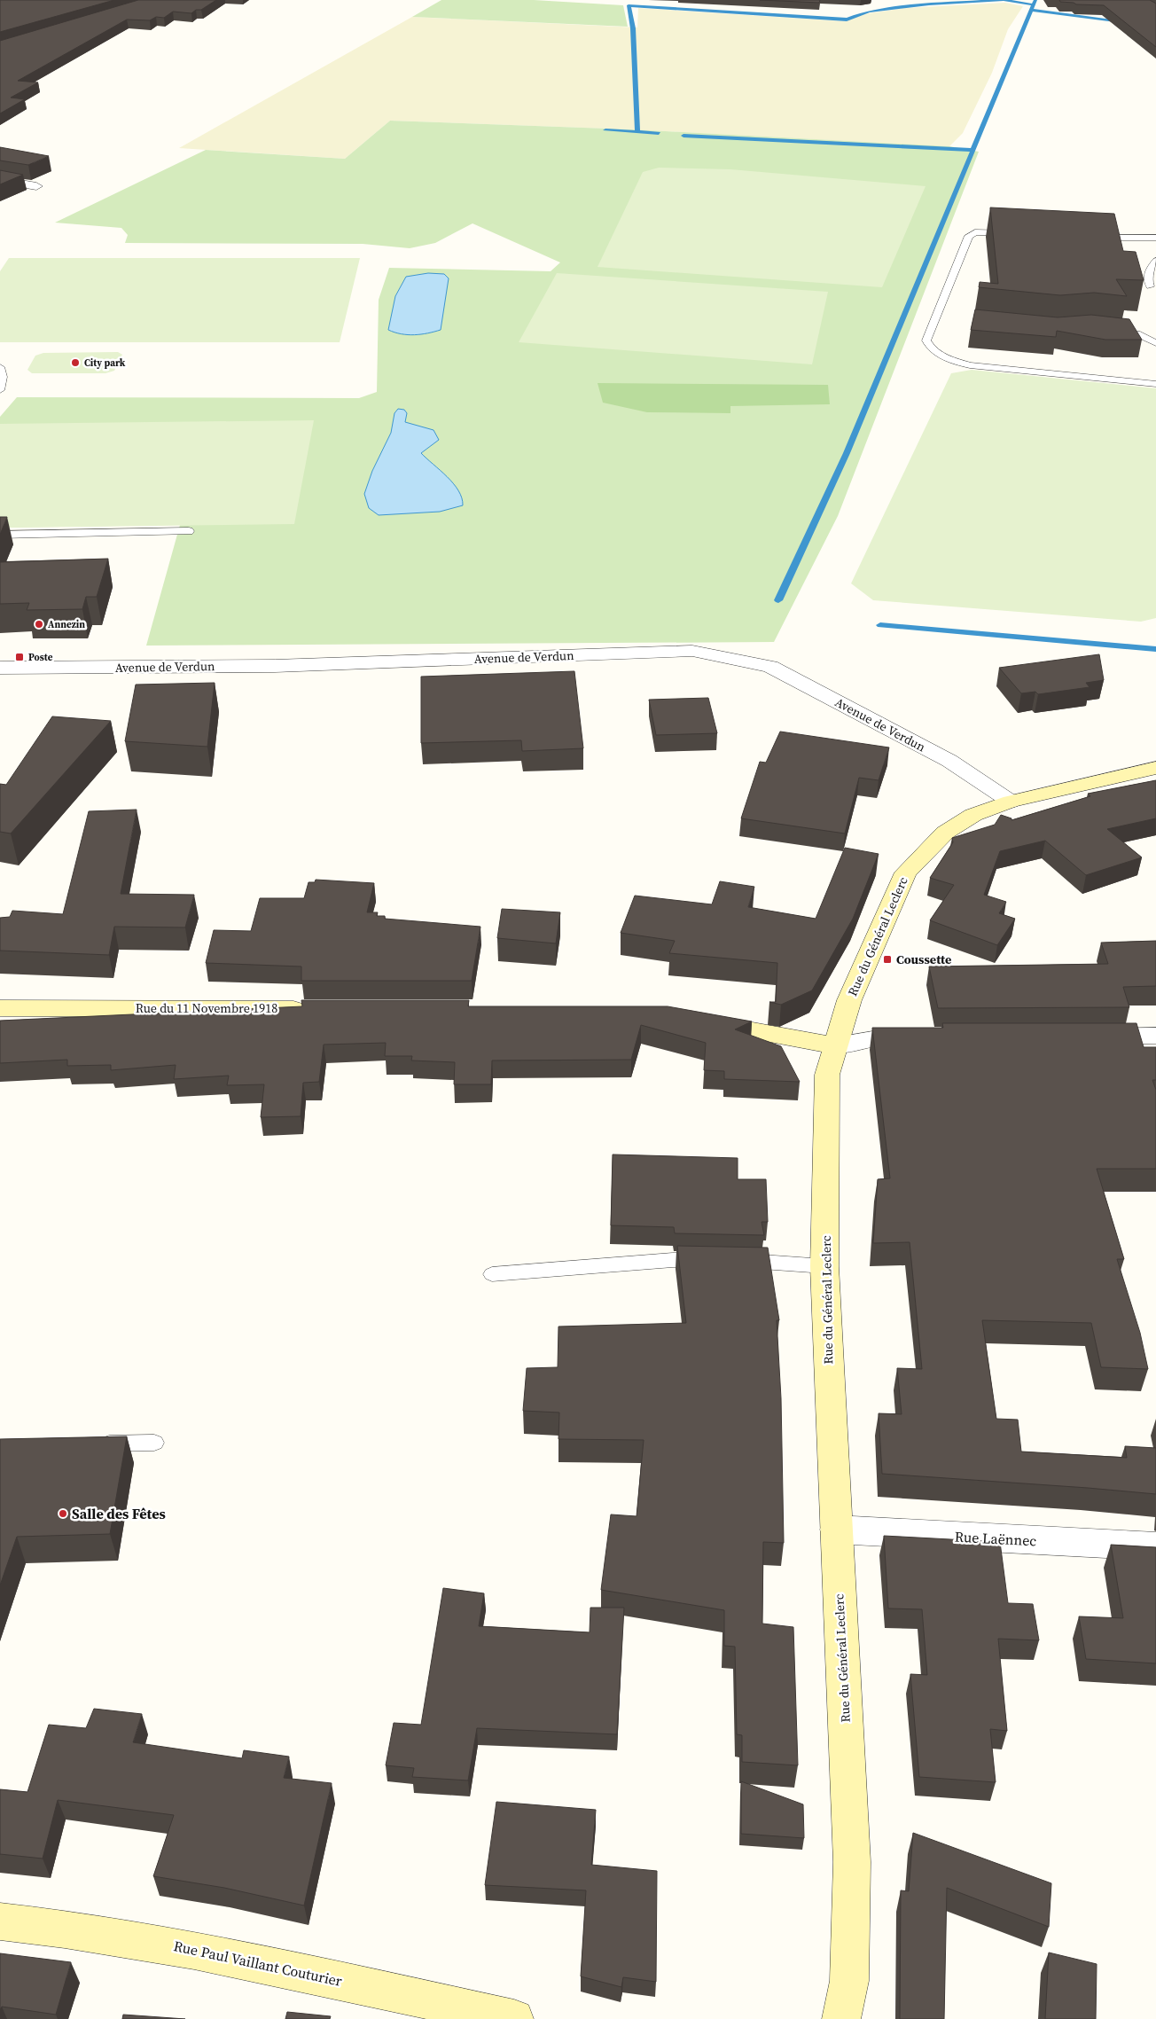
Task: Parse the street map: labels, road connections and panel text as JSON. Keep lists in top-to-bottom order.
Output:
{
  "streets": {
    "street": [
      "Avenue de Verdun",
      "Rue du Général Leclerc",
      "Rue du 11 Novembre 1918",
      "Rue Laënnec",
      "Rue Paul Vaillant Couturier"
    ]
  },
  "crossings": [
    ["Avenue de Verdun", "Rue du Général Leclerc"],
    ["Rue du Général Leclerc", "Rue Laënnec"]
  ],
  "places": {
    "other": ["City park", "Annezin", "Salle des Fêtes"],
    "transit": ["Poste", "Coussette"]
  }
}
